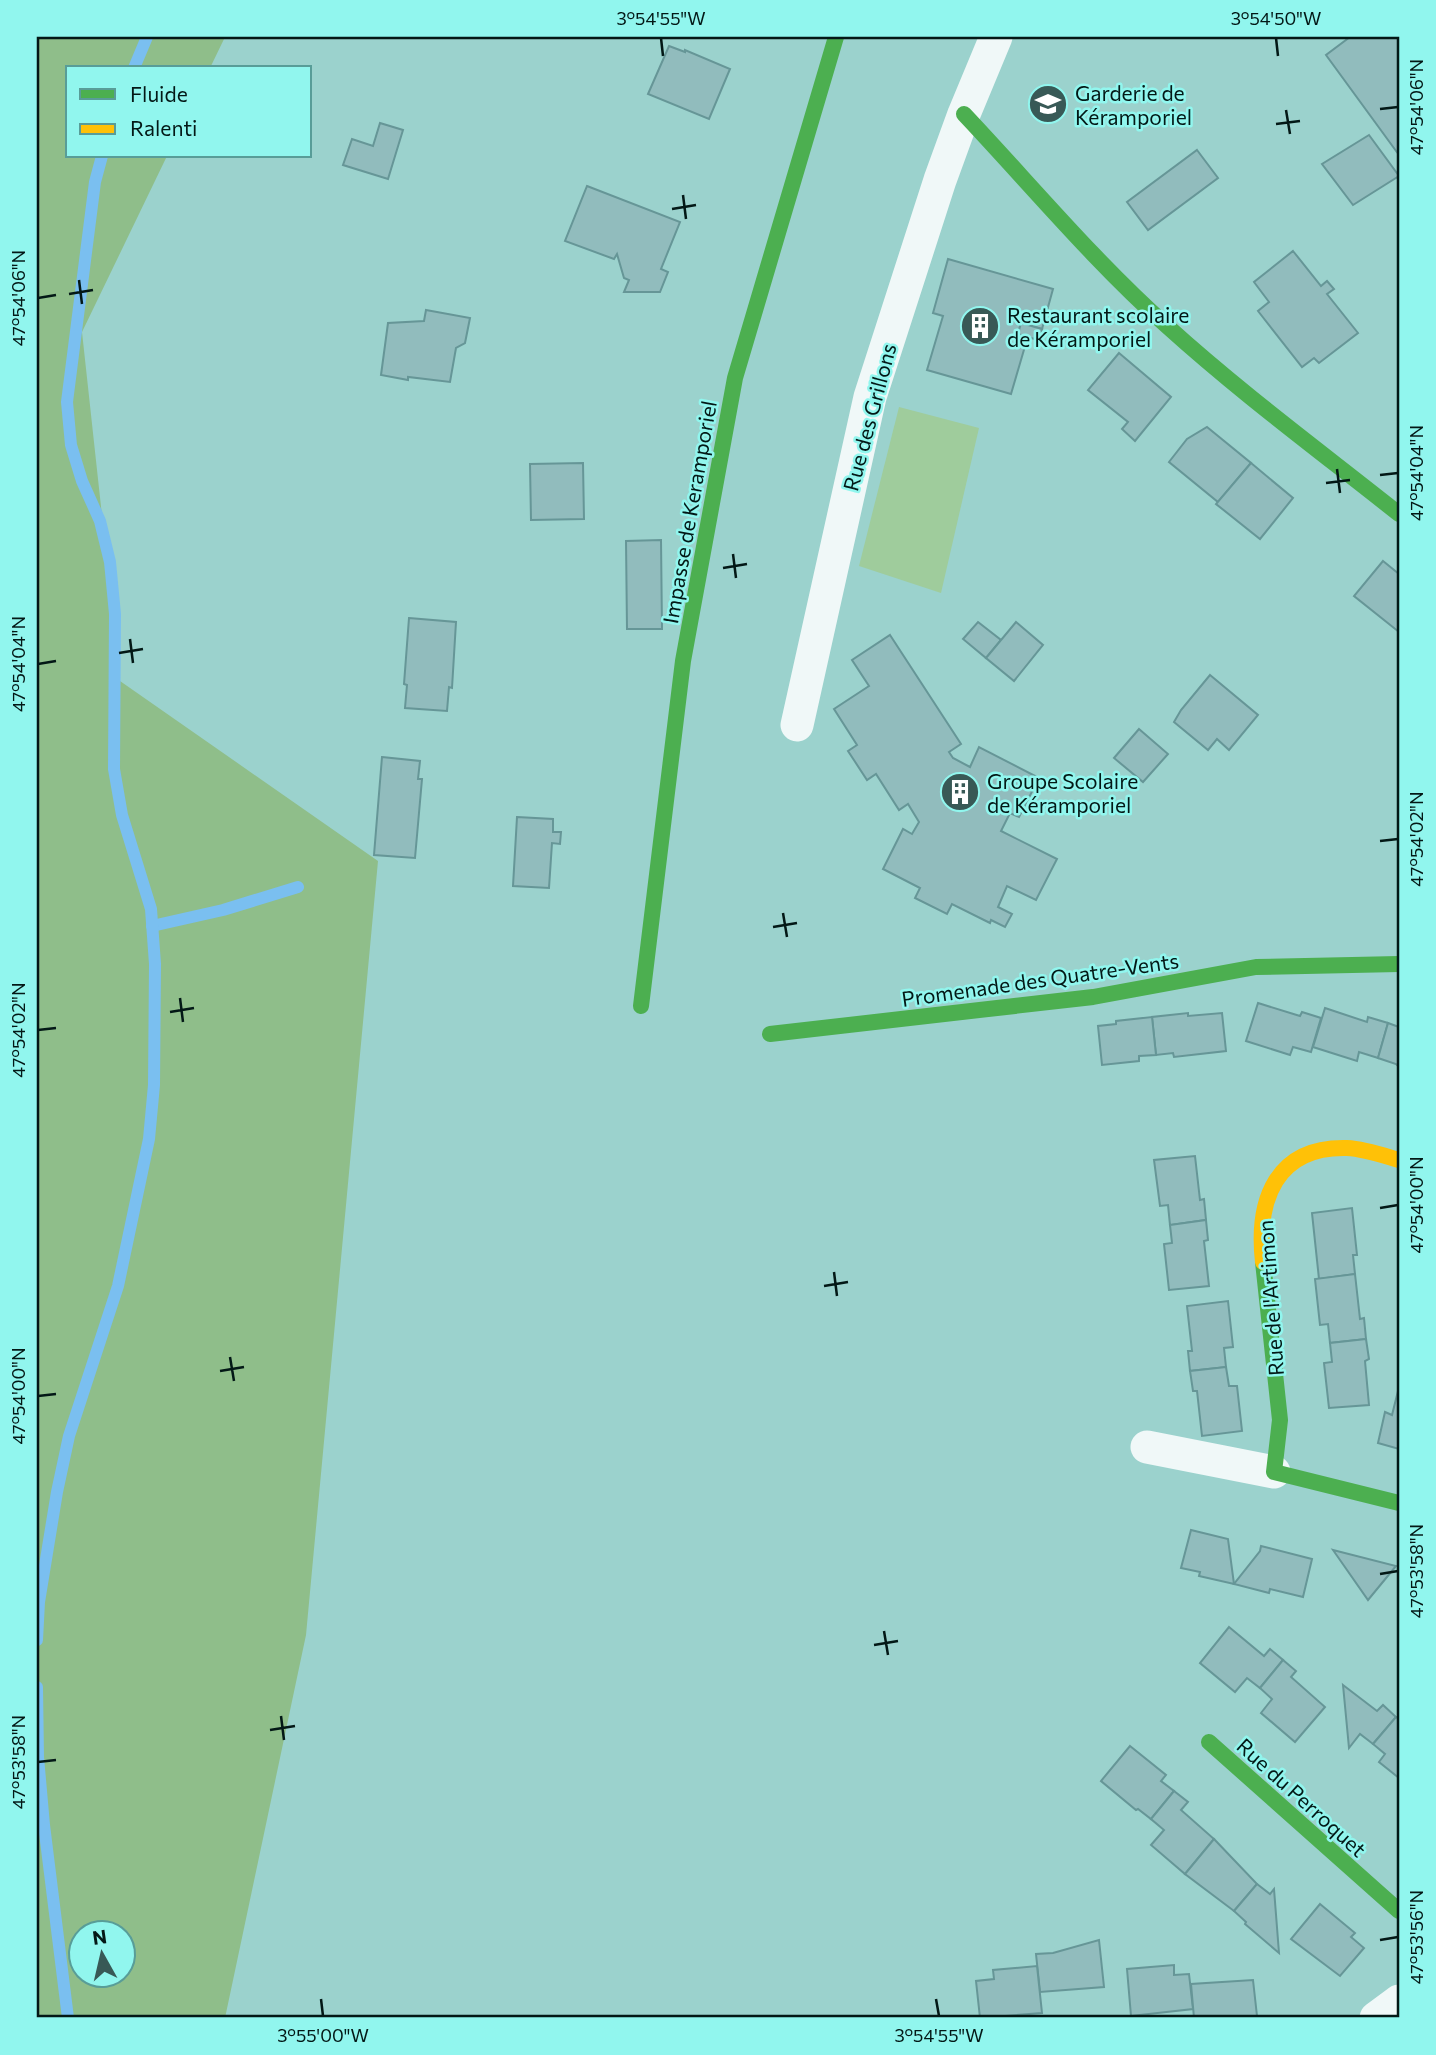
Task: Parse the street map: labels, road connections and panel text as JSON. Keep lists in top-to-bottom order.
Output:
{
  "streets": {
    "street": [
      "Rue des Grillons",
      "Impasse de Keramporiel",
      "Promenade des Quatre-Vents",
      "Rue de l'Artimon",
      "Rue du Perroquet"
    ]
  },
  "places": {
    "school or university": ["Garderie de Kéramporiel"],
    "building": ["Restaurant scolaire de Kéramporiel", "Groupe Scolaire de Kéramporiel"]
  },
  "legend": ["Fluide", "Ralenti"],
  "north": "top",
  "coordinates": [
    "3°54'55\"W",
    "3°54'50\"W",
    "47°54'06\"N",
    "47°54'04\"N",
    "47°54'02\"N",
    "47°54'00\"N",
    "47°53'58\"N",
    "47°53'56\"N",
    "3°55'00\"W"
  ]
}
